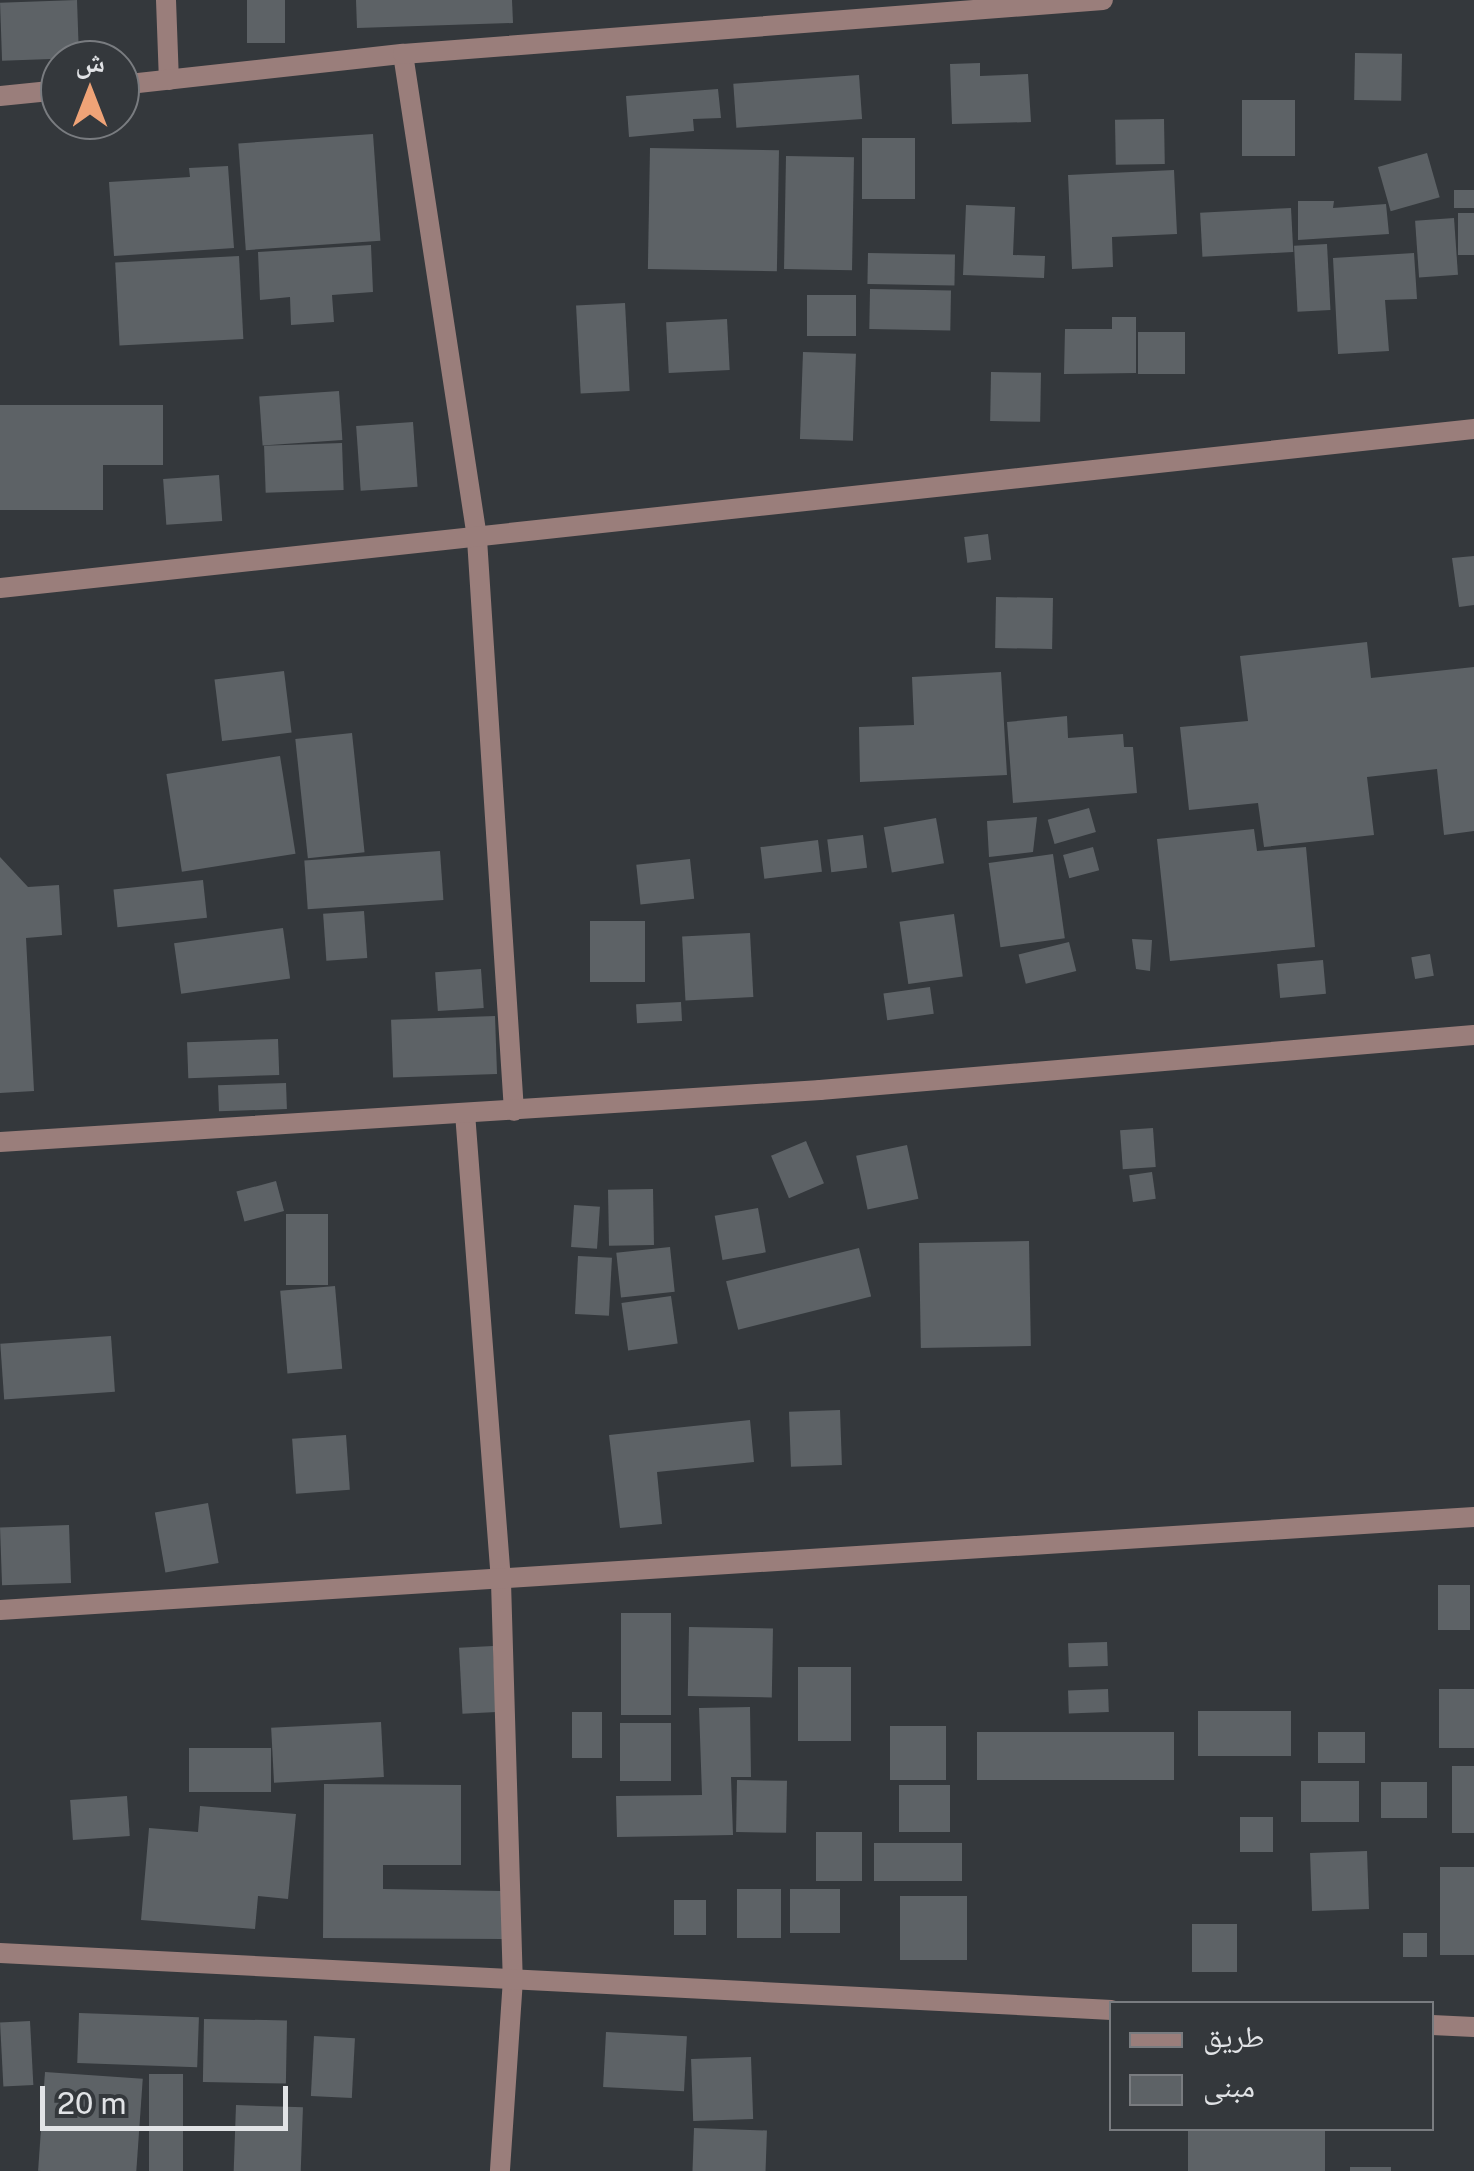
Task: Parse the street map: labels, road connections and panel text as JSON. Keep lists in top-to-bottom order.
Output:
{
  "legend": ["طريق", "مبنى"],
  "scale_bar": "20 m",
  "north": "top"
}
